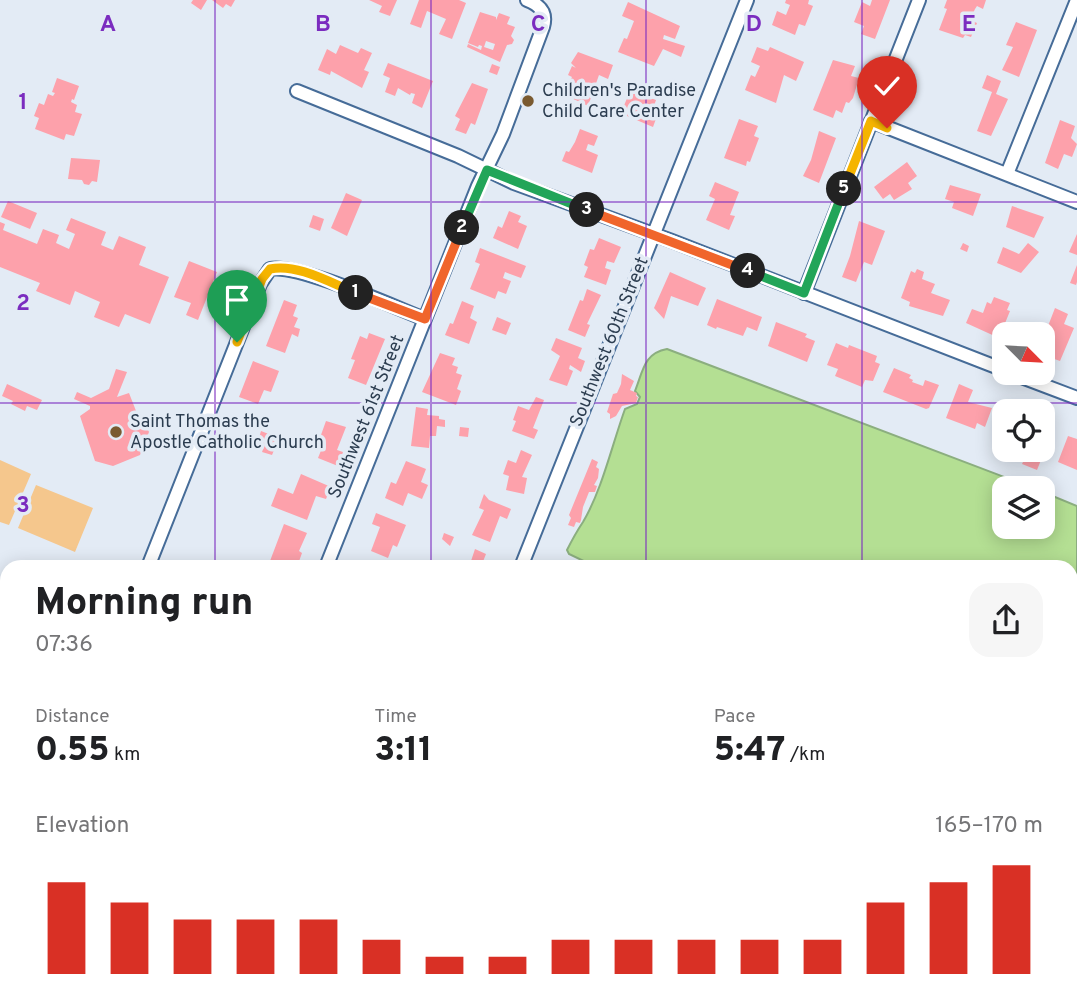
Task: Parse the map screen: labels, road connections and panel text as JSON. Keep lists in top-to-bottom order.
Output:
{
  "streets": {
    "street": ["Southwest 60th Street", "Southwest 61st Street"]
  },
  "places": ["Children's Paradise Child Care Center", "Saint Thomas the Apostle Catholic Church"],
  "north": "bottom right",
  "page": {
    "pins": [
      "5",
      "3",
      "2",
      "4",
      "1"
    ],
    "heading": ["Morning run", "07:36"],
    "stats": [
      ["Distance", "0.55 km"],
      ["Time", "3:11"],
      ["Pace", "5:47 /km"]
    ],
    "chart": ["Elevation", "165–170 m"]
  },
  "grid": {
    "columns": [
      "A",
      "B",
      "C",
      "D",
      "E"
    ],
    "rows": ["1", "2", "3"]
  }
}
